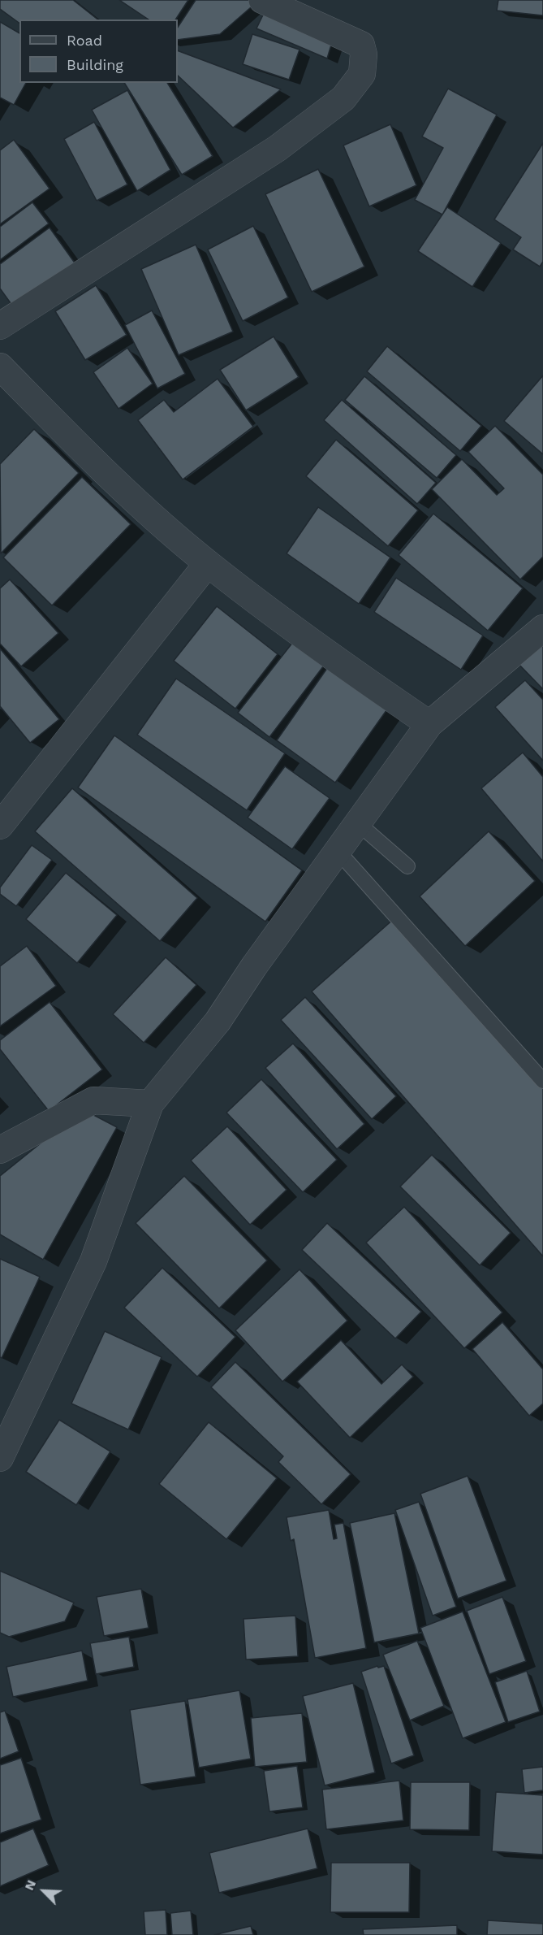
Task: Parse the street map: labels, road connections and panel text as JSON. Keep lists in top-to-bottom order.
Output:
{
  "legend": ["Road", "Building"],
  "north": "top left"
}
